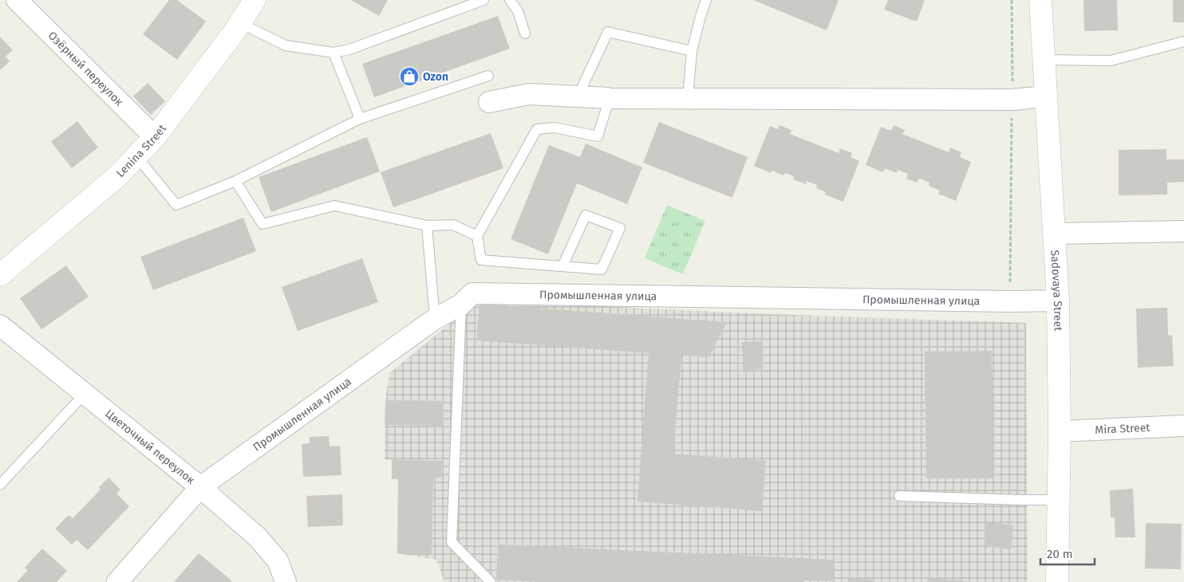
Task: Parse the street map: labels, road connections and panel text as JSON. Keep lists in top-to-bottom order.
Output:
{
  "streets": {
    "main road": ["Lenina Street", "Sadovaya Street"],
    "street": [
      "Озёрный переулок",
      "Промышленная улица",
      "Mira Street",
      "Цветочный переулок"
    ]
  },
  "crossings": [
    ["Озёрный переулок", "Lenina Street"],
    ["Sadovaya Street", "Промышленная улица"],
    ["Sadovaya Street", "Mira Street"],
    ["Промышленная улица", "Цветочный переулок"]
  ],
  "places": {
    "shop": ["Ozon"]
  },
  "scale_bar": "20 m"
}
